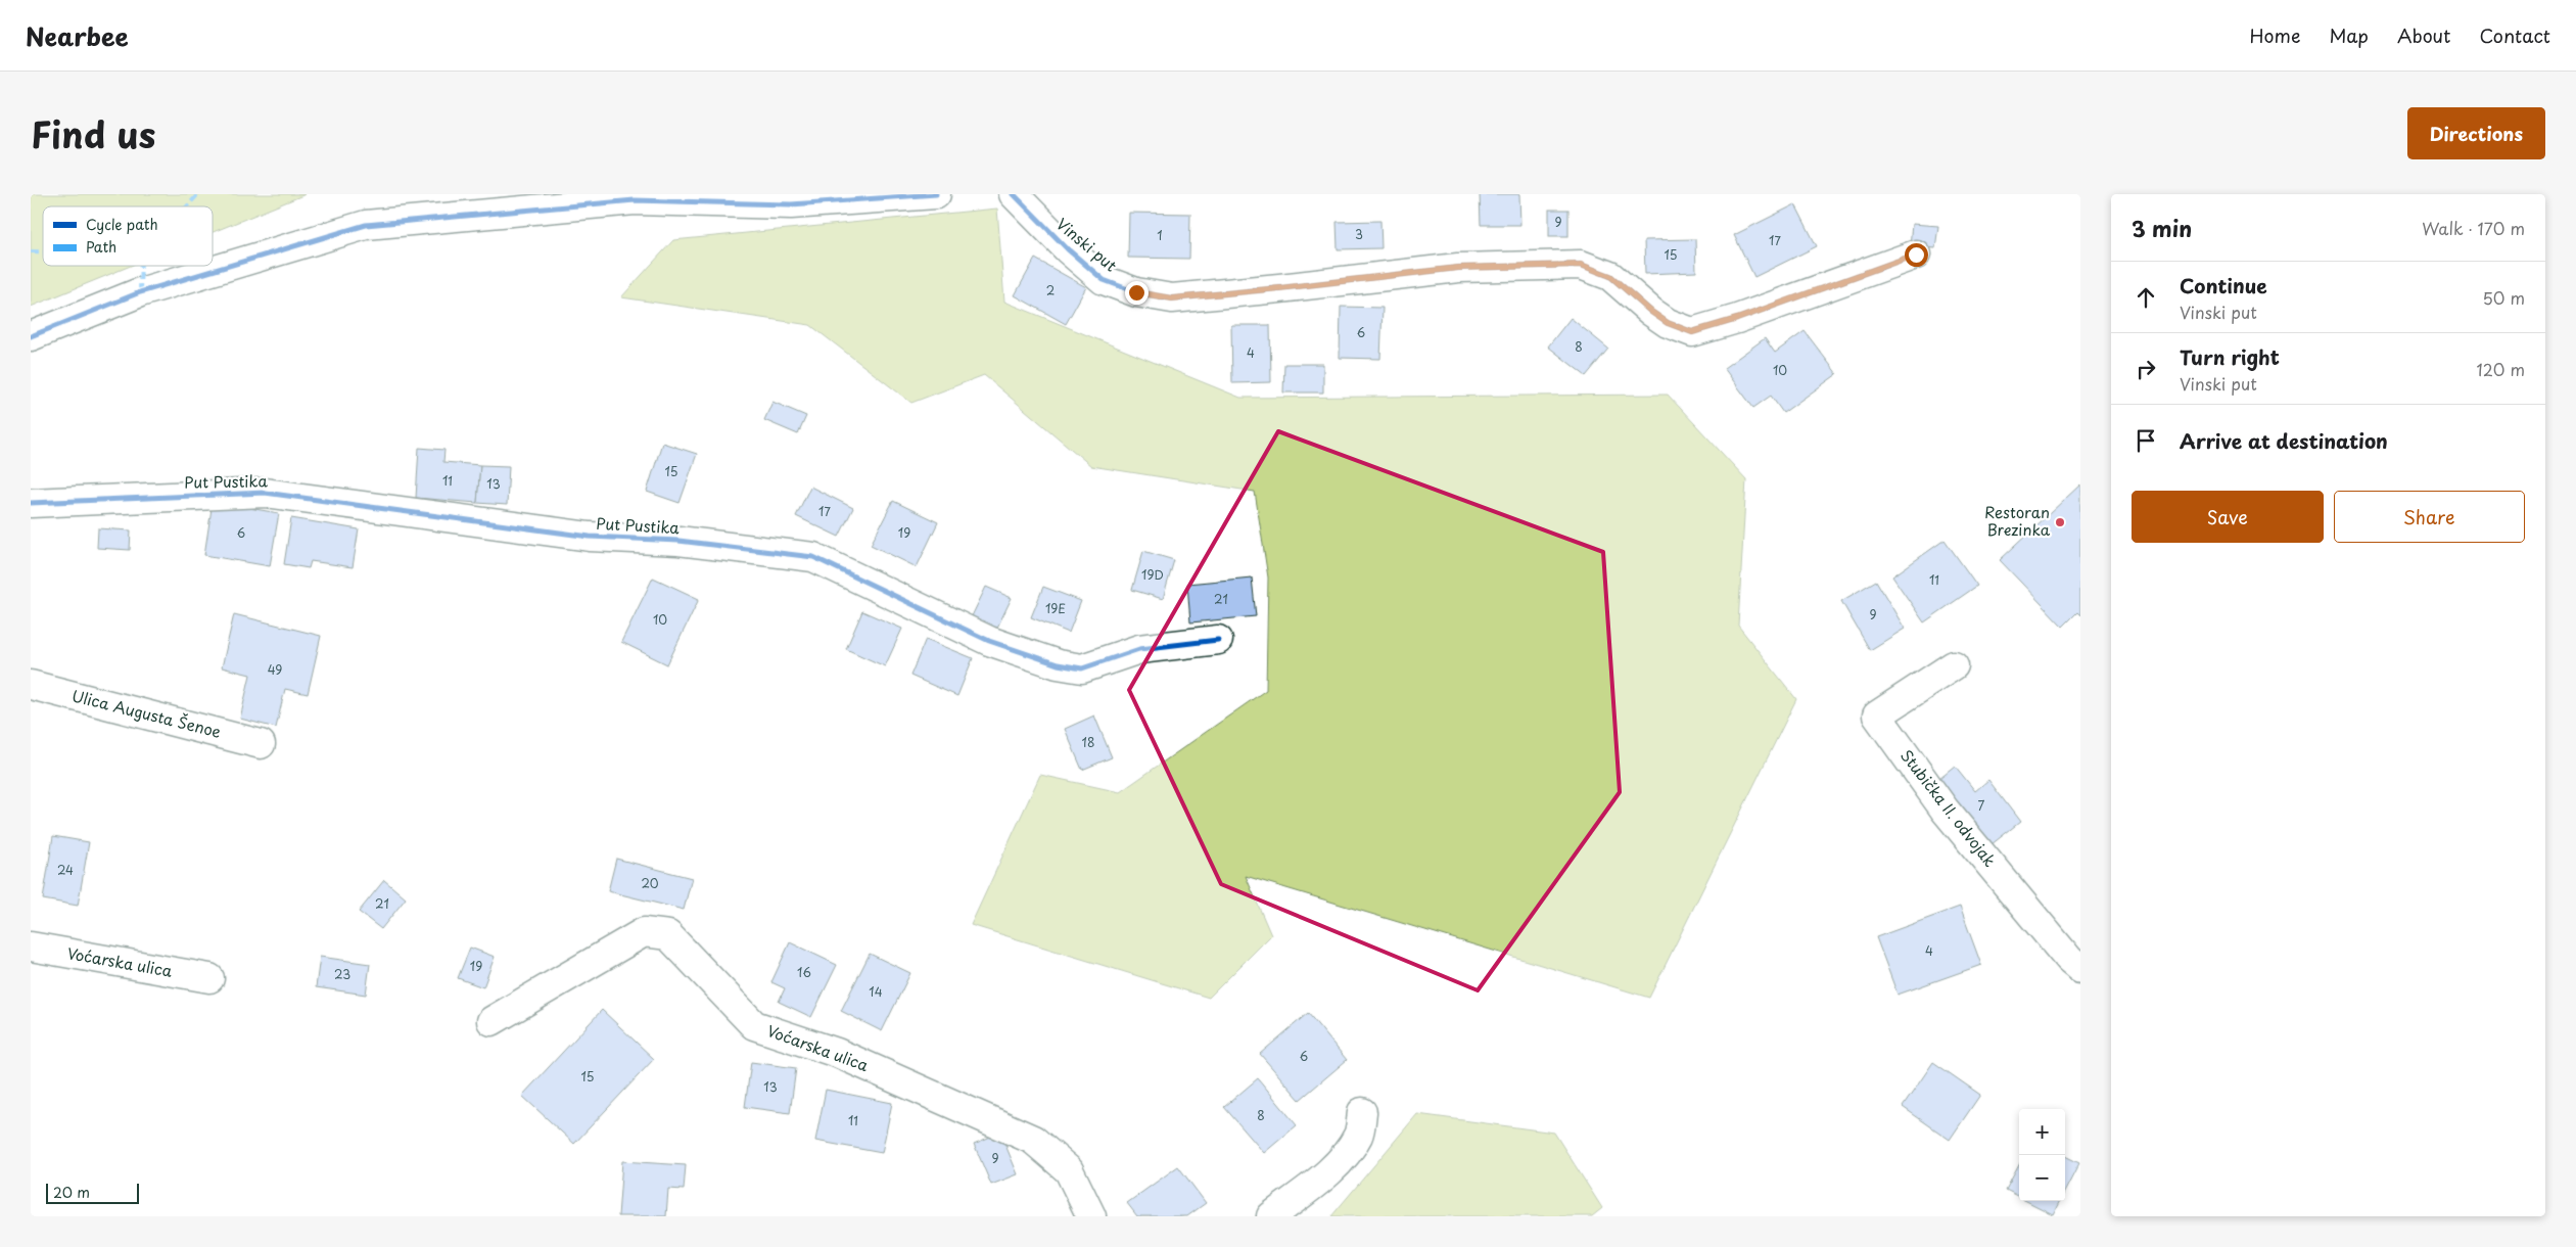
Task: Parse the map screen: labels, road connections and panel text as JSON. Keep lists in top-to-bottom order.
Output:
{
  "streets": {
    "street": [
      "Vinski put",
      "Put Pustika",
      "Ulica Augusta Šenoe",
      "Stubička II. odvojak",
      "Voćarska ulica"
    ]
  },
  "places": ["Restoran Brezinka"],
  "house_numbers": [
    "9",
    "3",
    "1",
    "17",
    "15",
    "2",
    "6",
    "8",
    "4",
    "10",
    "15",
    "11",
    "13",
    "17",
    "6",
    "19",
    "19D",
    "11",
    "21",
    "19E",
    "9",
    "10",
    "49",
    "18",
    "7",
    "24",
    "20",
    "21",
    "4",
    "19",
    "16",
    "23",
    "14",
    "6",
    "15",
    "13",
    "8",
    "11",
    "9"
  ],
  "legend": ["Cycle path", "Path"],
  "scale_bar": "20 m",
  "page": {
    "header": "Nearbee",
    "nav": [
      "Home",
      "Map",
      "About",
      "Contact"
    ],
    "title": "Find us",
    "buttons": [
      "Directions",
      ["Save", "Share"]
    ],
    "heading": ["3 min", "Walk · 170 m"],
    "list": [
      ["Continue", "Vinski put", "50 m"],
      ["Turn right", "Vinski put", "120 m"],
      "Arrive at destination"
    ],
    "map_buttons": ["+", "−"],
    "scale": "20 m"
  }
}
